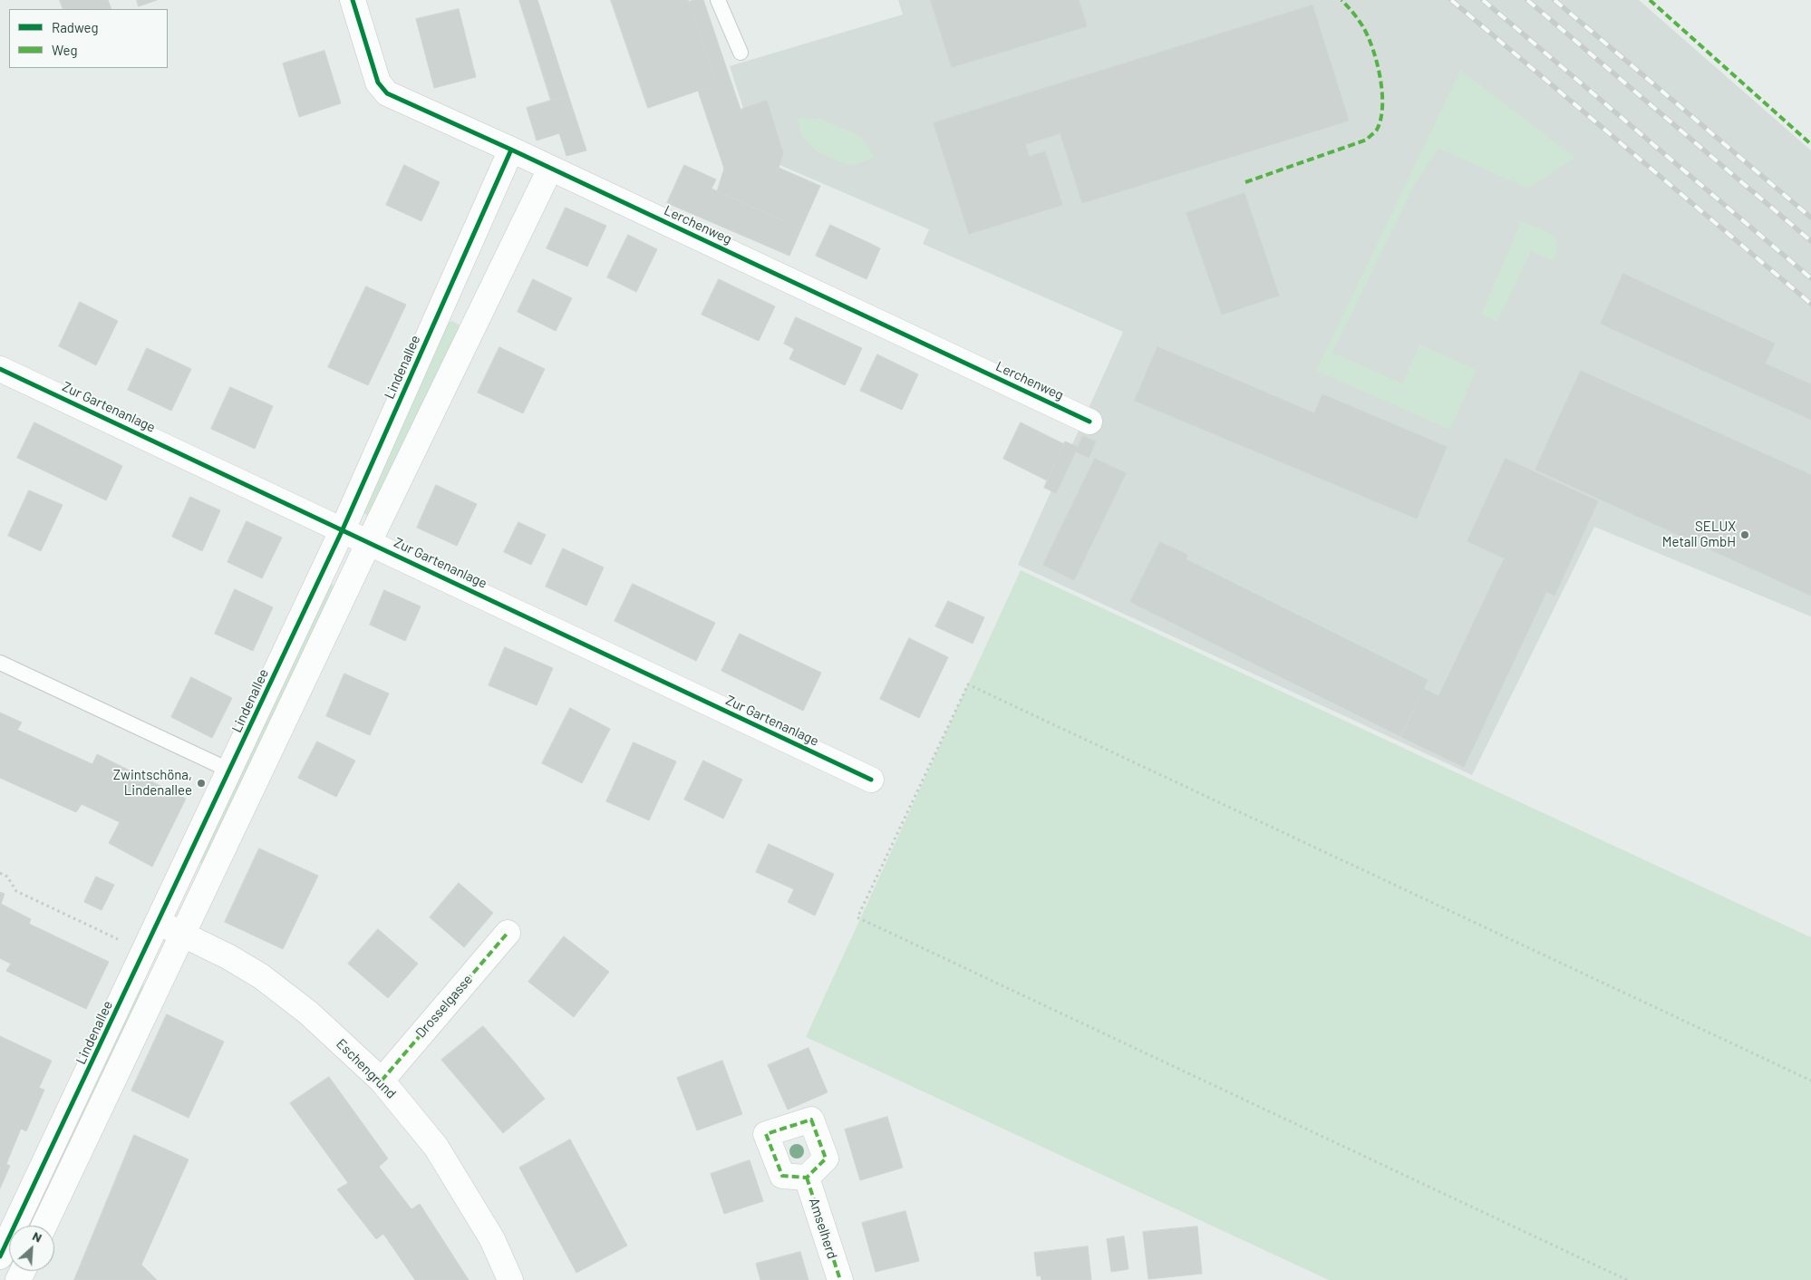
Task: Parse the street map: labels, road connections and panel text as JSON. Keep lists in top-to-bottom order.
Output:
{
  "streets": {
    "street": [
      "Lerchenweg",
      "Lindenallee",
      "Zur Gartenanlage",
      "Drosselgasse",
      "Eschengrund",
      "Amselherd"
    ]
  },
  "crossings": [
    ["Lerchenweg", "Lindenallee"],
    ["Lindenallee", "Zur Gartenanlage"],
    ["Lindenallee", "Eschengrund"],
    ["Drosselgasse", "Eschengrund"]
  ],
  "places": ["SELUX Metall GmbH", "Zwintschöna, Lindenallee"],
  "legend": ["Radweg", "Weg"],
  "north": "top right"
}
